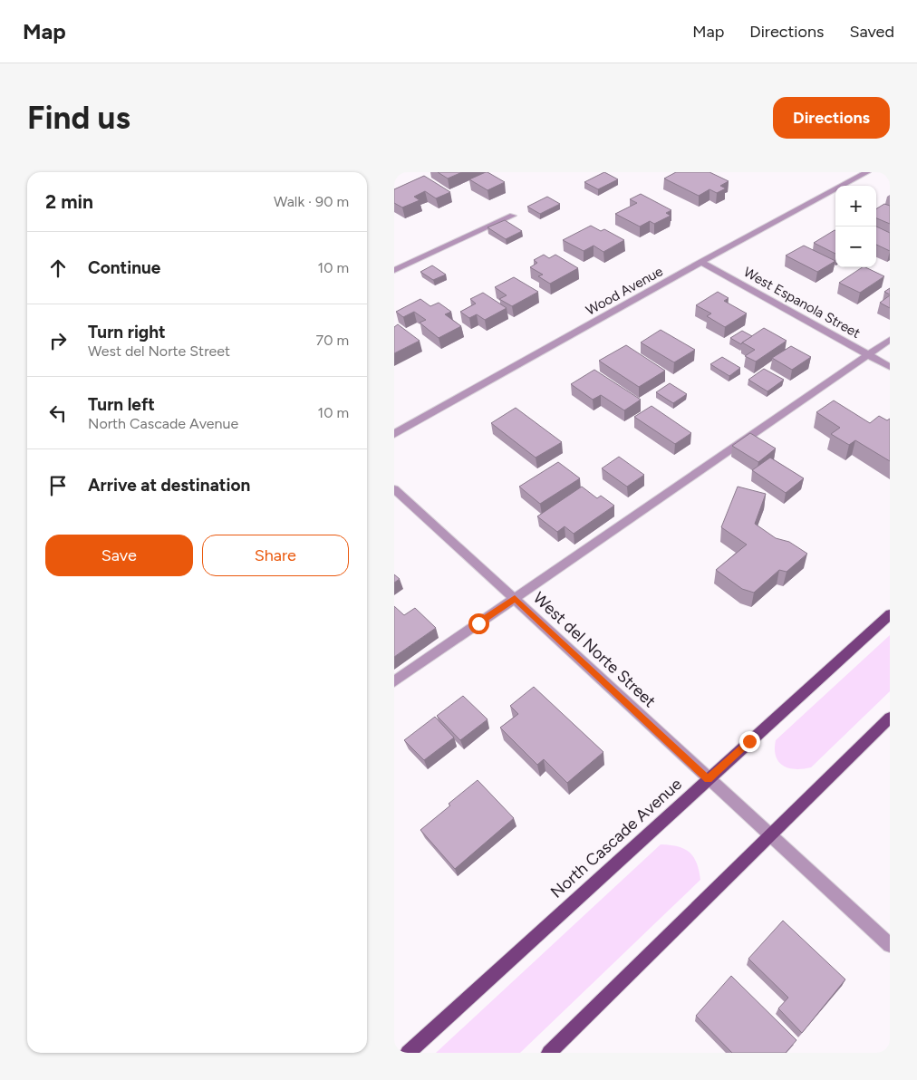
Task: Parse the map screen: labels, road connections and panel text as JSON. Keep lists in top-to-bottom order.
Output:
{
  "streets": {
    "main road": ["North Cascade Avenue"],
    "street": ["Wood Avenue", "West Espanola Street", "West del Norte Street"]
  },
  "crossings": [
    ["Wood Avenue", "West Espanola Street"],
    ["West del Norte Street", "North Cascade Avenue"]
  ],
  "page": {
    "header": "Map",
    "nav": ["Map", "Directions", "Saved"],
    "buttons": [
      "Directions",
      ["Save", "Share"]
    ],
    "title": "Find us",
    "heading": ["2 min", "Walk · 90 m"],
    "map_buttons": ["+", "−"],
    "list": [
      ["Continue", "10 m"],
      ["Turn right", "West del Norte Street", "70 m"],
      ["Turn left", "North Cascade Avenue", "10 m"],
      "Arrive at destination"
    ]
  }
}
